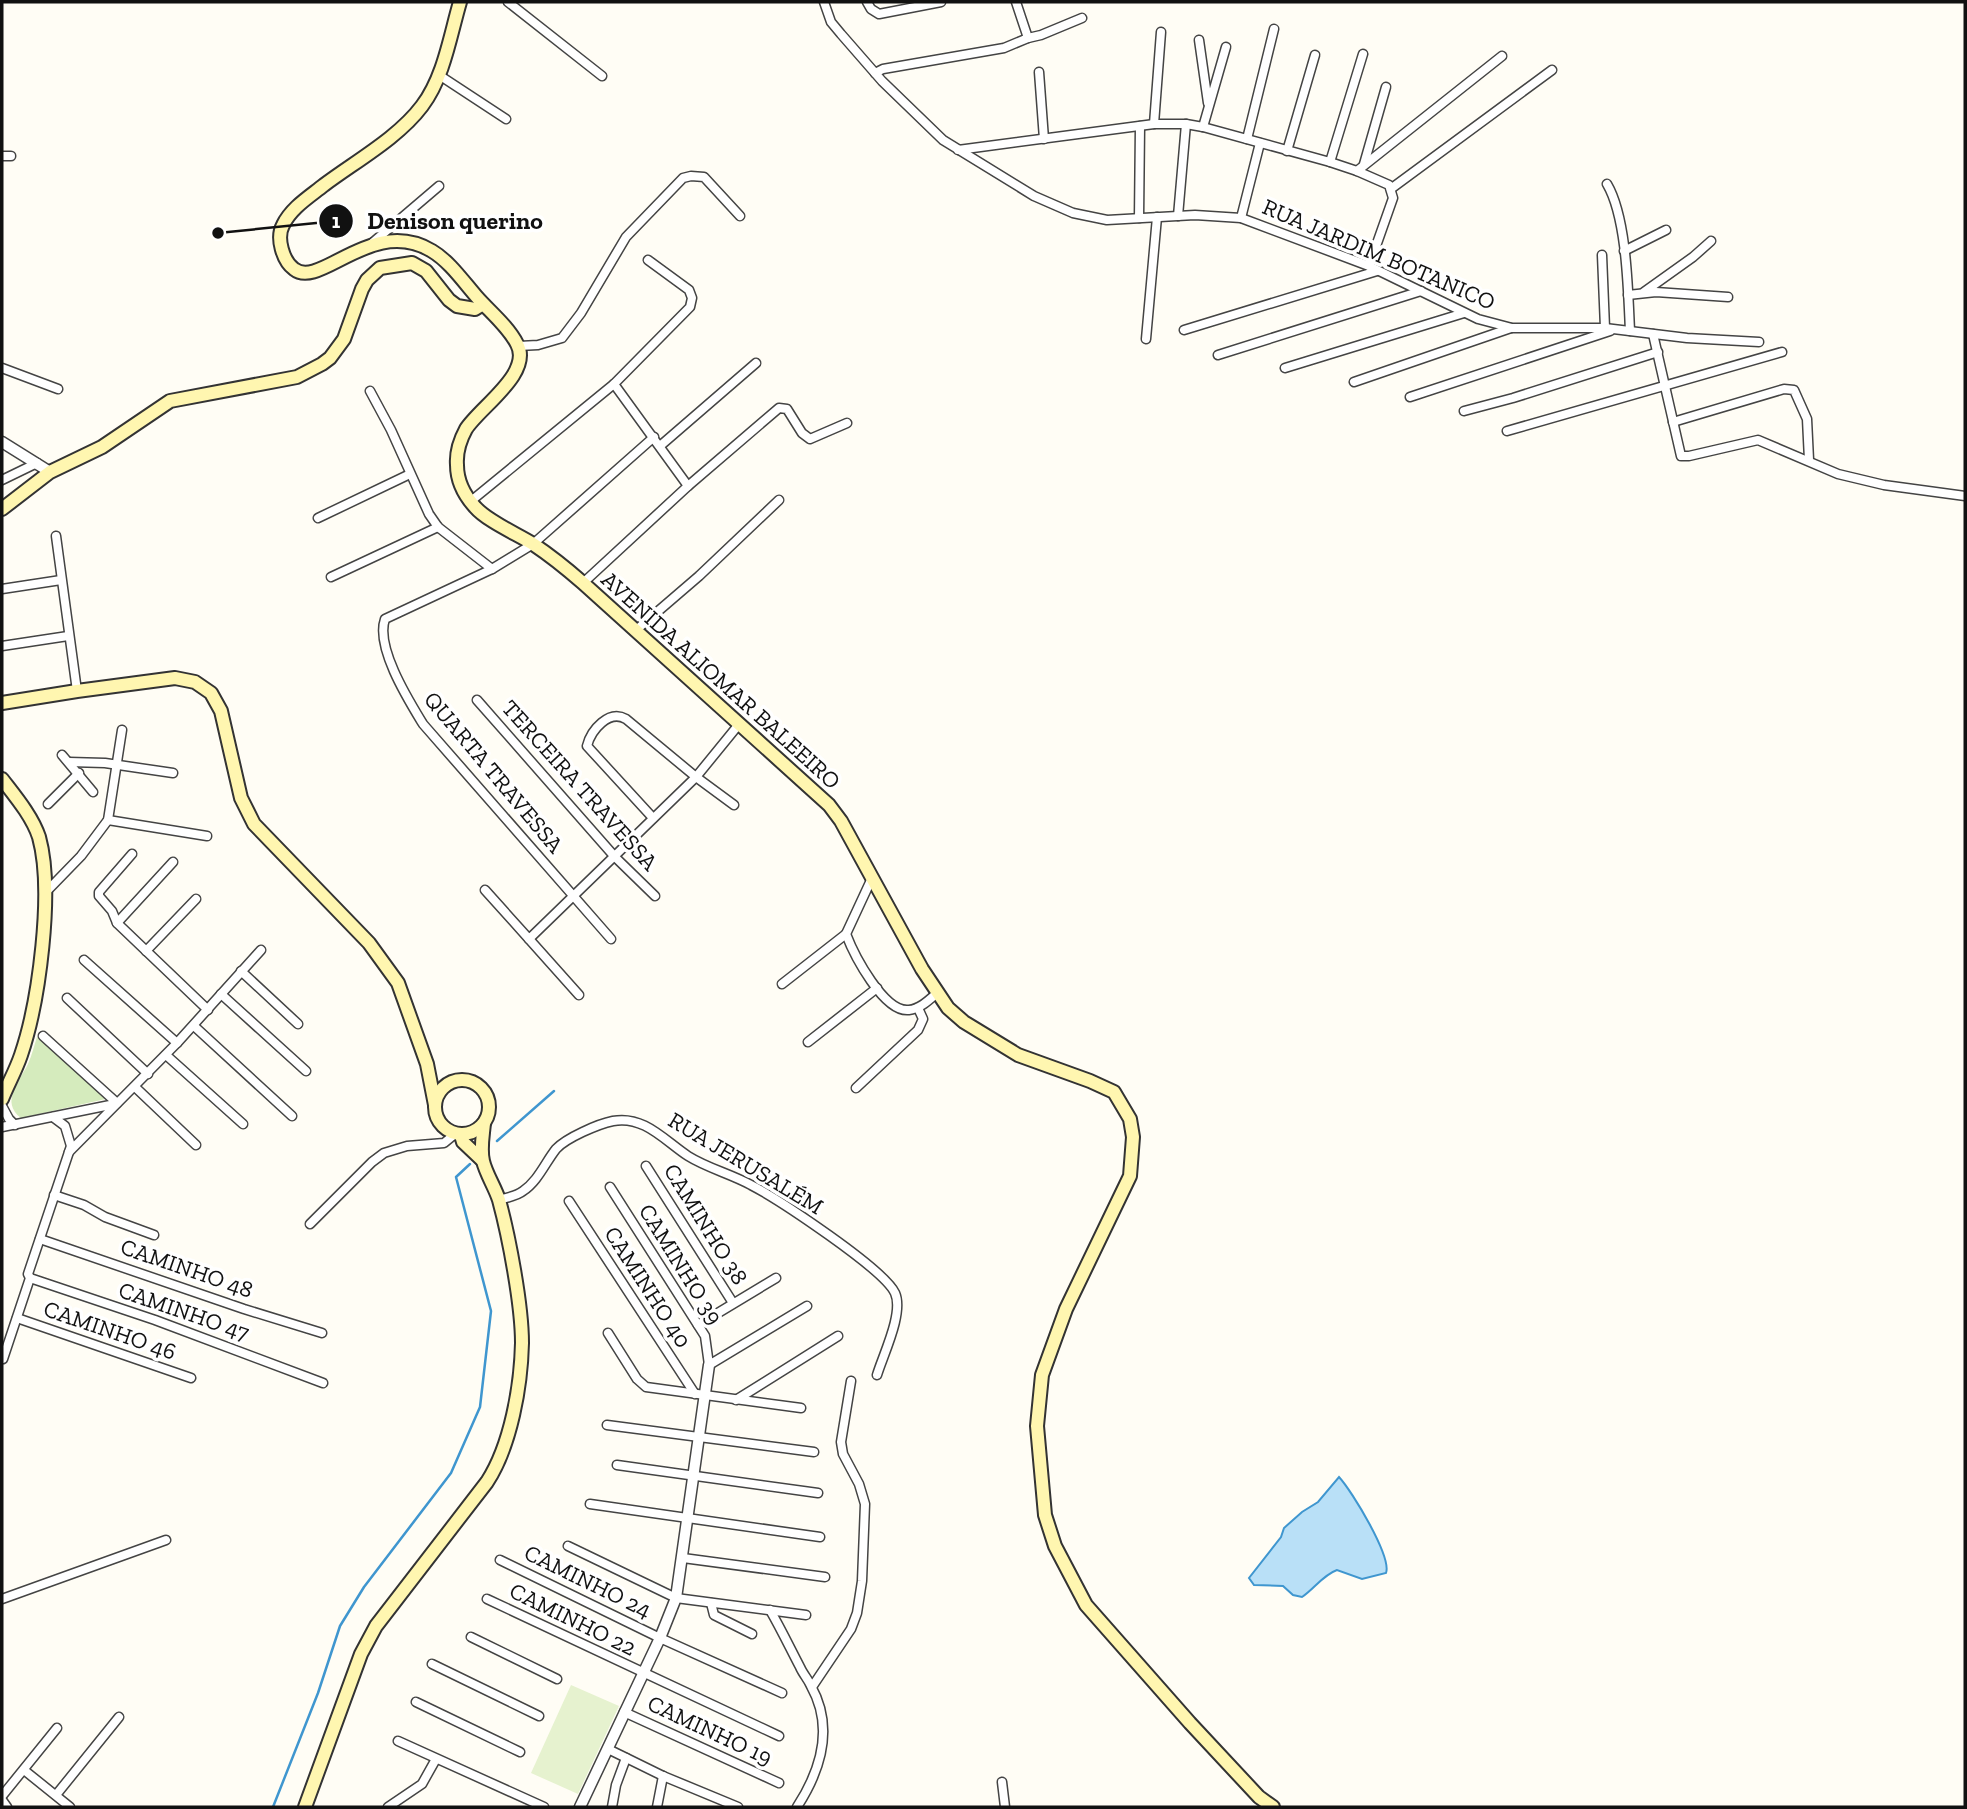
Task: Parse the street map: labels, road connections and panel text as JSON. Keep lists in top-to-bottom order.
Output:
{
  "streets": {
    "main road": ["AVENIDA ALIOMAR BALEEIRO"],
    "street": [
      "RUA JARDIM BOTANICO",
      "QUARTA TRAVESSA",
      "TERCEIRA TRAVESSA",
      "RUA JERUSALÉM",
      "CAMINHO 38",
      "CAMINHO 39",
      "CAMINHO 48",
      "CAMINHO 40",
      "CAMINHO 47",
      "CAMINHO 46",
      "CAMINHO 24",
      "CAMINHO 22",
      "CAMINHO 19"
    ]
  },
  "places": ["Denison querino"]
}
